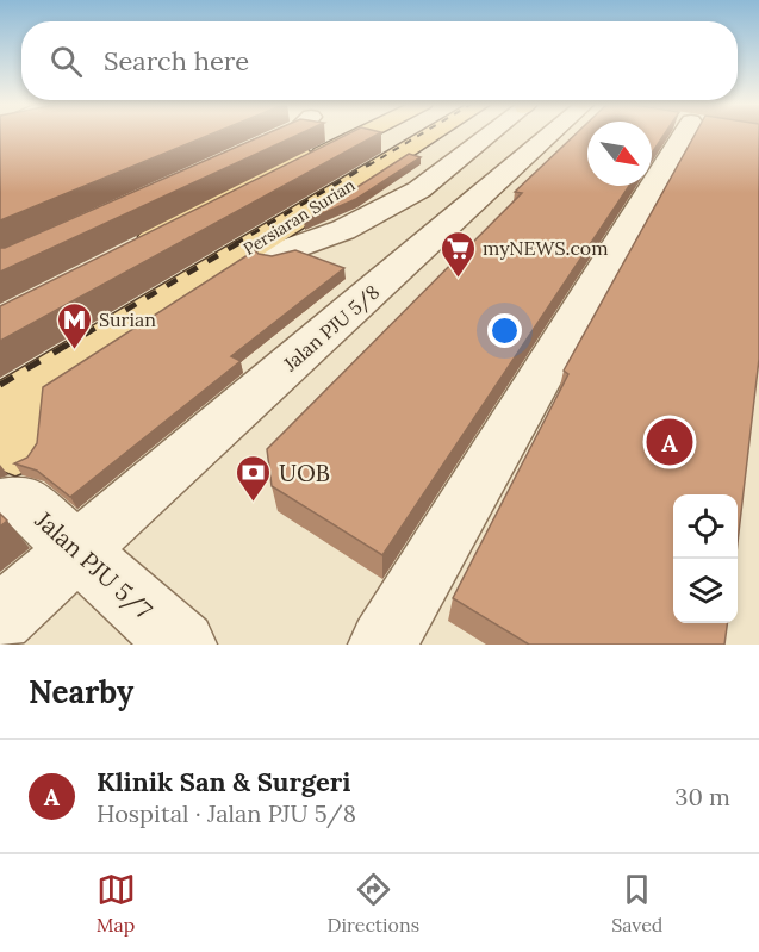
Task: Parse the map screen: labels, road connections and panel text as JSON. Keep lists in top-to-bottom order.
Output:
{
  "streets": {
    "main road": ["Persiaran Surian"],
    "street": ["Jalan PJU 5/8", "Jalan PJU 5/7"]
  },
  "crossings": [
    ["Jalan PJU 5/8", "Jalan PJU 5/7"]
  ],
  "places": {
    "supermarket": ["myNEWS.com"],
    "metro station": ["Surian"],
    "bank": ["UOB"]
  },
  "north": "bottom right",
  "page": {
    "search": "Search here",
    "pins": "A",
    "heading": "Nearby",
    "list": [
      {
        "mark": "A",
        "name": "Klinik San & Surgeri",
        "note": "Hospital · Jalan PJU 5/8",
        "value": "30 m"
      }
    ],
    "nav": ["Map", "Directions", "Saved"]
  }
}
